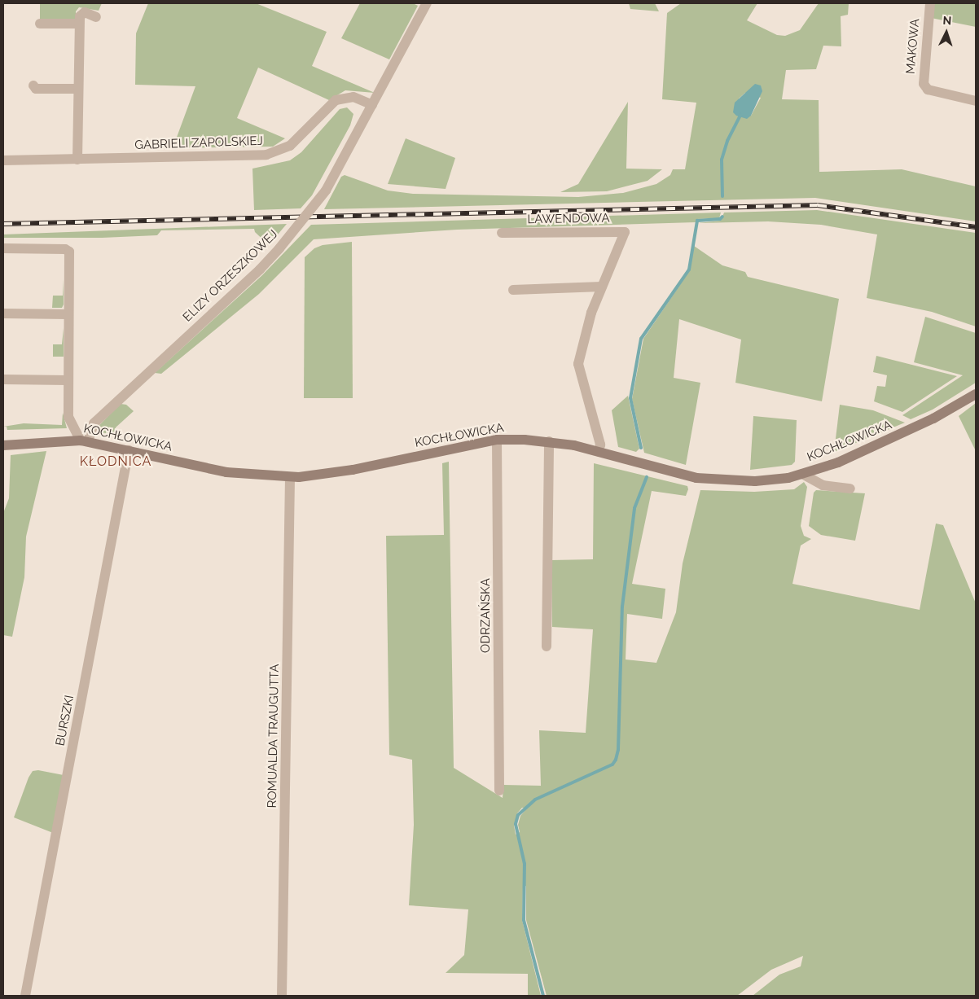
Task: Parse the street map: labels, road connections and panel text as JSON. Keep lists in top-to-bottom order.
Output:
{
  "streets": {
    "street": [
      "MAKOWA",
      "GABRIELI ZAPOLSKIEJ",
      "LAWENDOWA",
      "ELIZY ORZESZKOWEJ",
      "KOCHŁOWICKA",
      "ODRZAŃSKA",
      "BURSZKI",
      "ROMUALDA TRAUGUTTA"
    ]
  },
  "crossings": [
    ["GABRIELI ZAPOLSKIEJ", "ELIZY ORZESZKOWEJ"],
    ["LAWENDOWA", "KOCHŁOWICKA"],
    ["ELIZY ORZESZKOWEJ", "KOCHŁOWICKA"],
    ["KOCHŁOWICKA", "ODRZAŃSKA"],
    ["KOCHŁOWICKA", "BURSZKI"],
    ["KOCHŁOWICKA", "ROMUALDA TRAUGUTTA"]
  ],
  "districts": ["KŁODNICA"],
  "north": "top"
}
